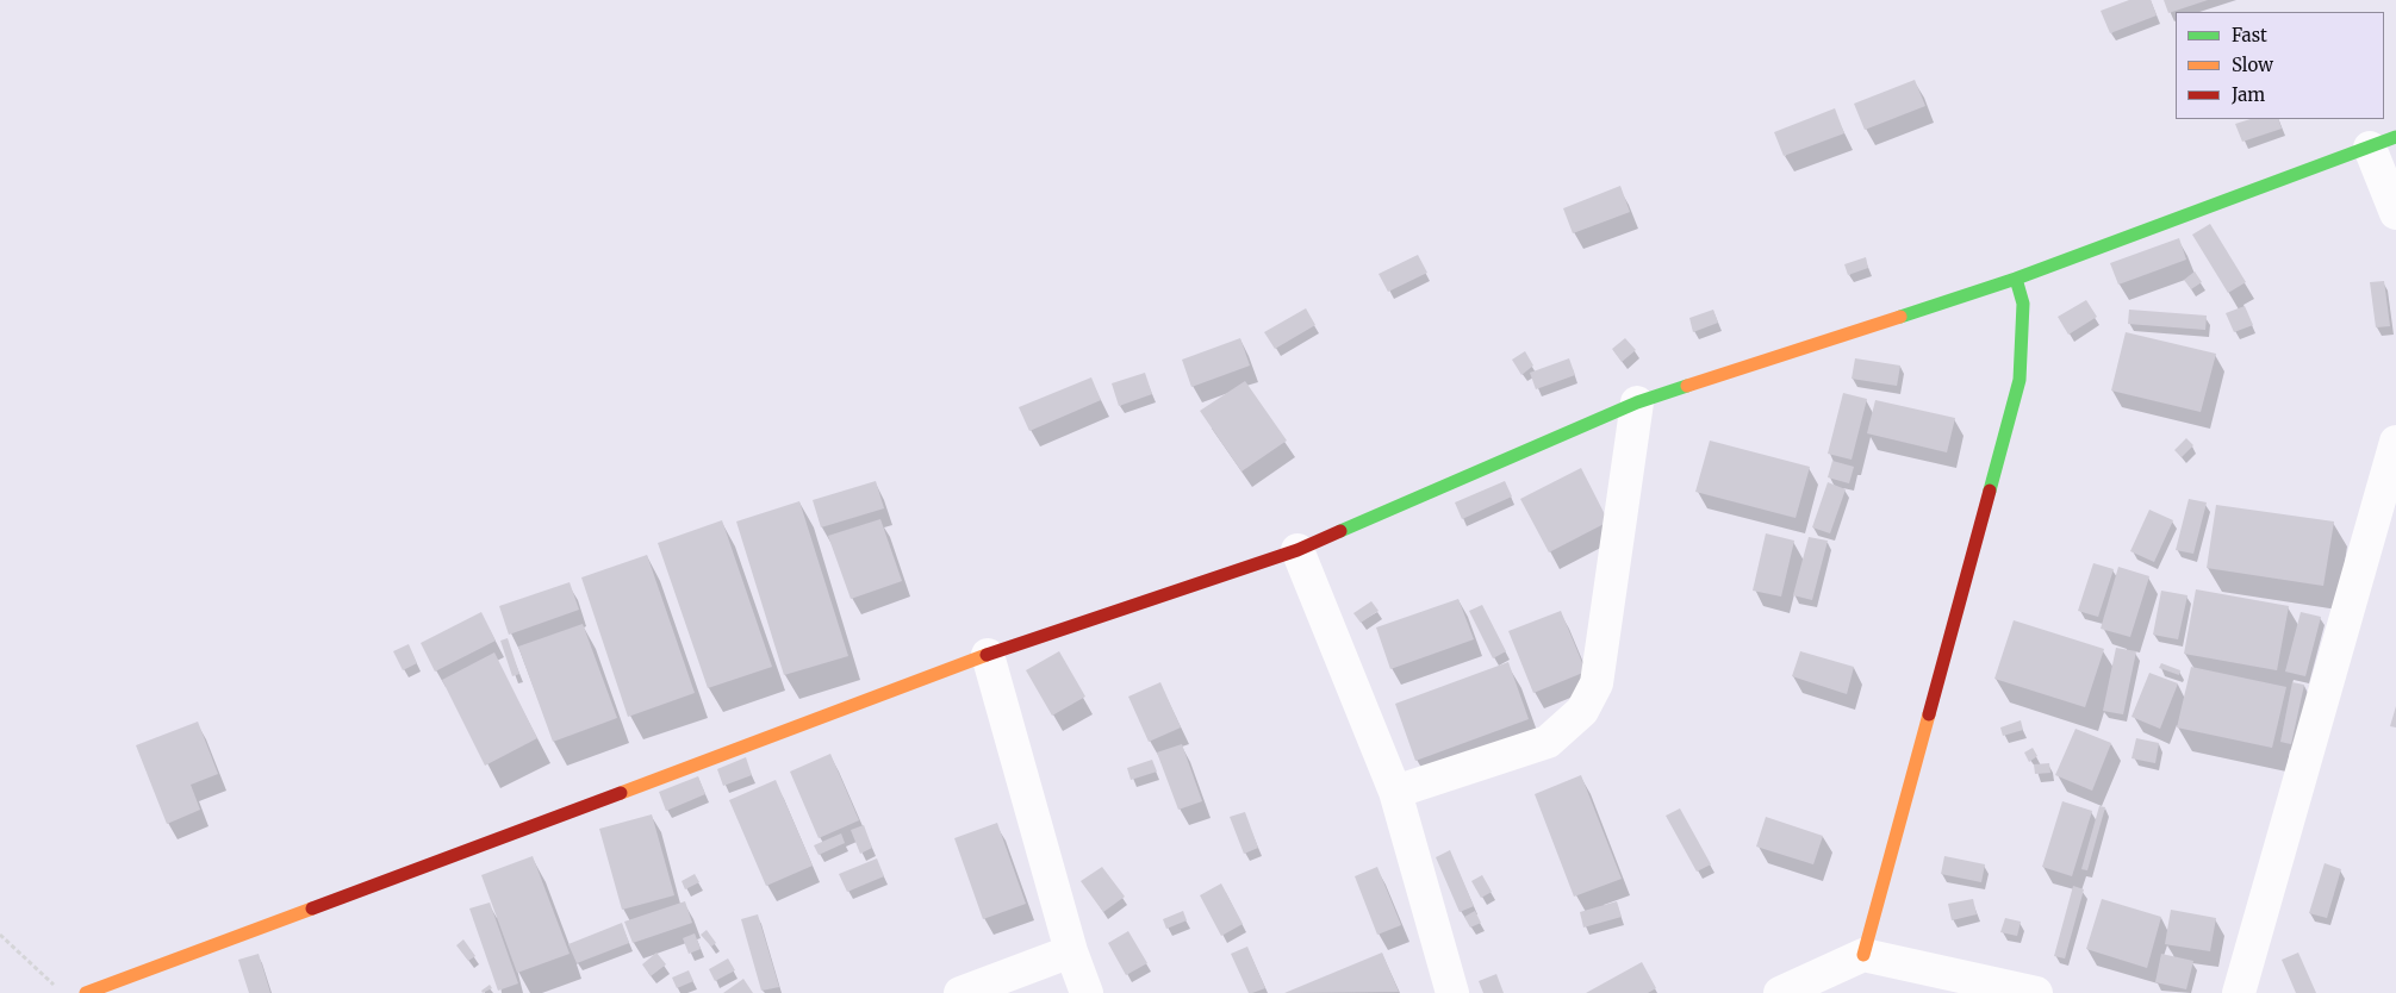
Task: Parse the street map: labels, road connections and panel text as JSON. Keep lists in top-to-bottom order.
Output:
{
  "legend": ["Fast", "Slow", "Jam"]
}
